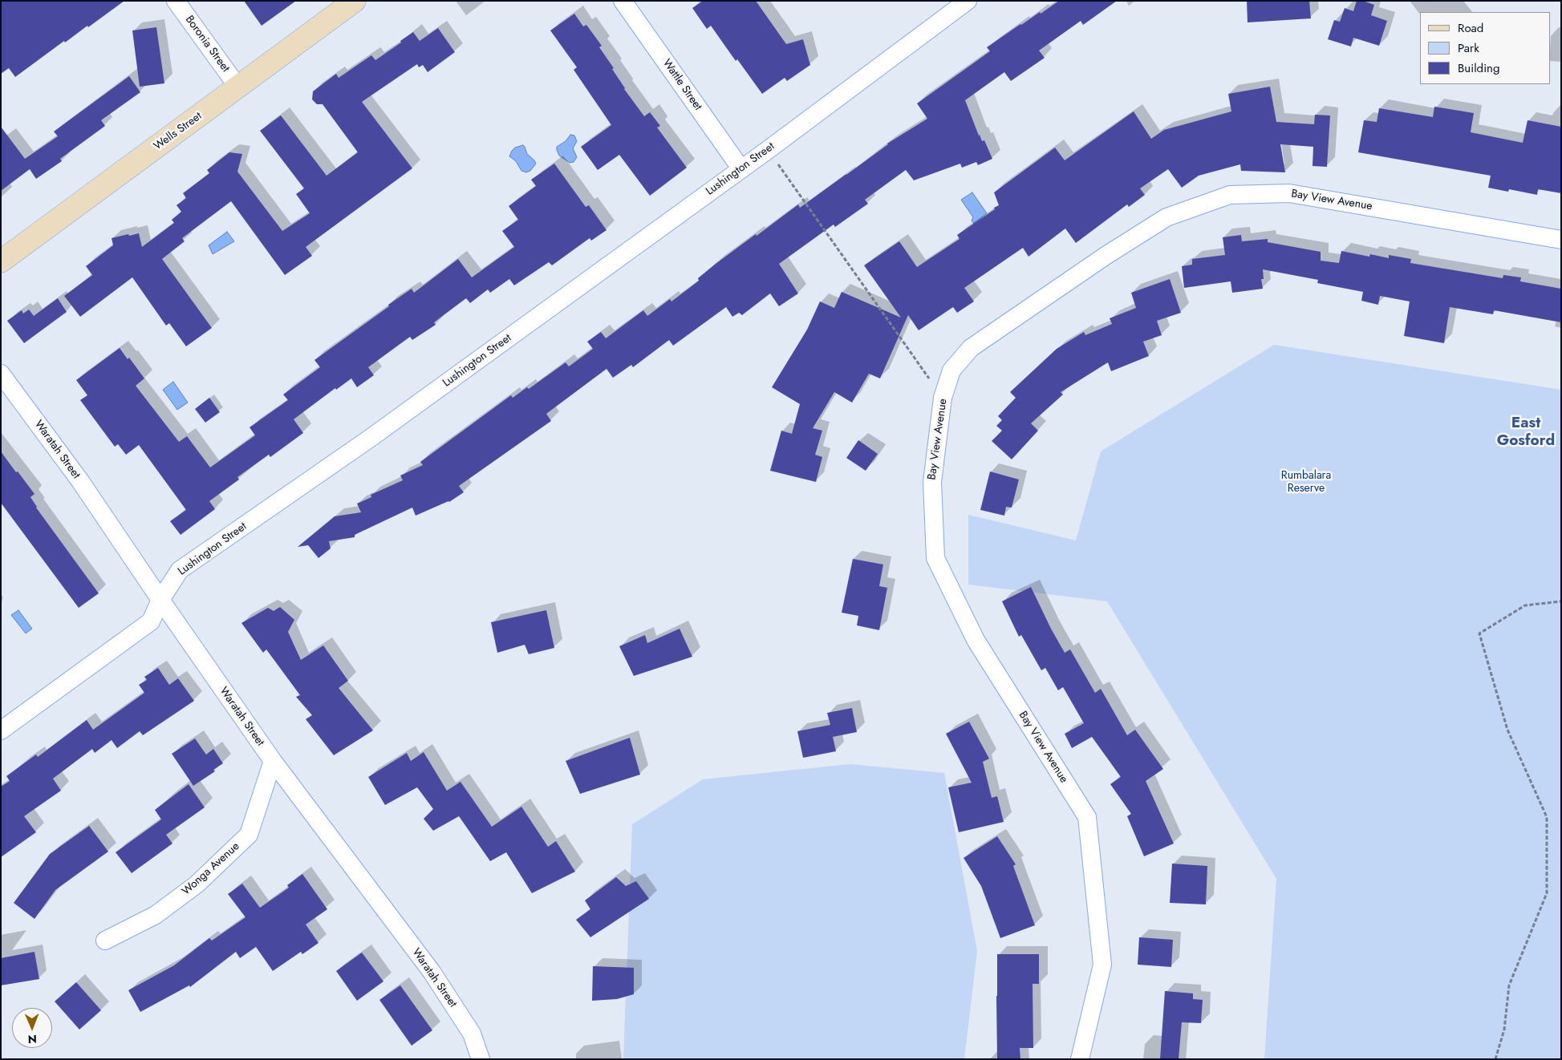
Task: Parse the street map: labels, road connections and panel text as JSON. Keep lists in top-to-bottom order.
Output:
{
  "streets": {
    "street": [
      "Boronia Street",
      "Wattle Street",
      "Wells Street",
      "Lushington Street",
      "Bay View Avenue",
      "Waratah Street",
      "Wonga Avenue"
    ]
  },
  "crossings": [
    ["Boronia Street", "Wells Street"],
    ["Wattle Street", "Lushington Street"],
    ["Lushington Street", "Waratah Street"],
    ["Waratah Street", "Wonga Avenue"]
  ],
  "districts": ["East Gosford"],
  "parks": ["Rumbalara Reserve"],
  "legend": ["Road", "Park", "Building"],
  "north": "bottom"
}
